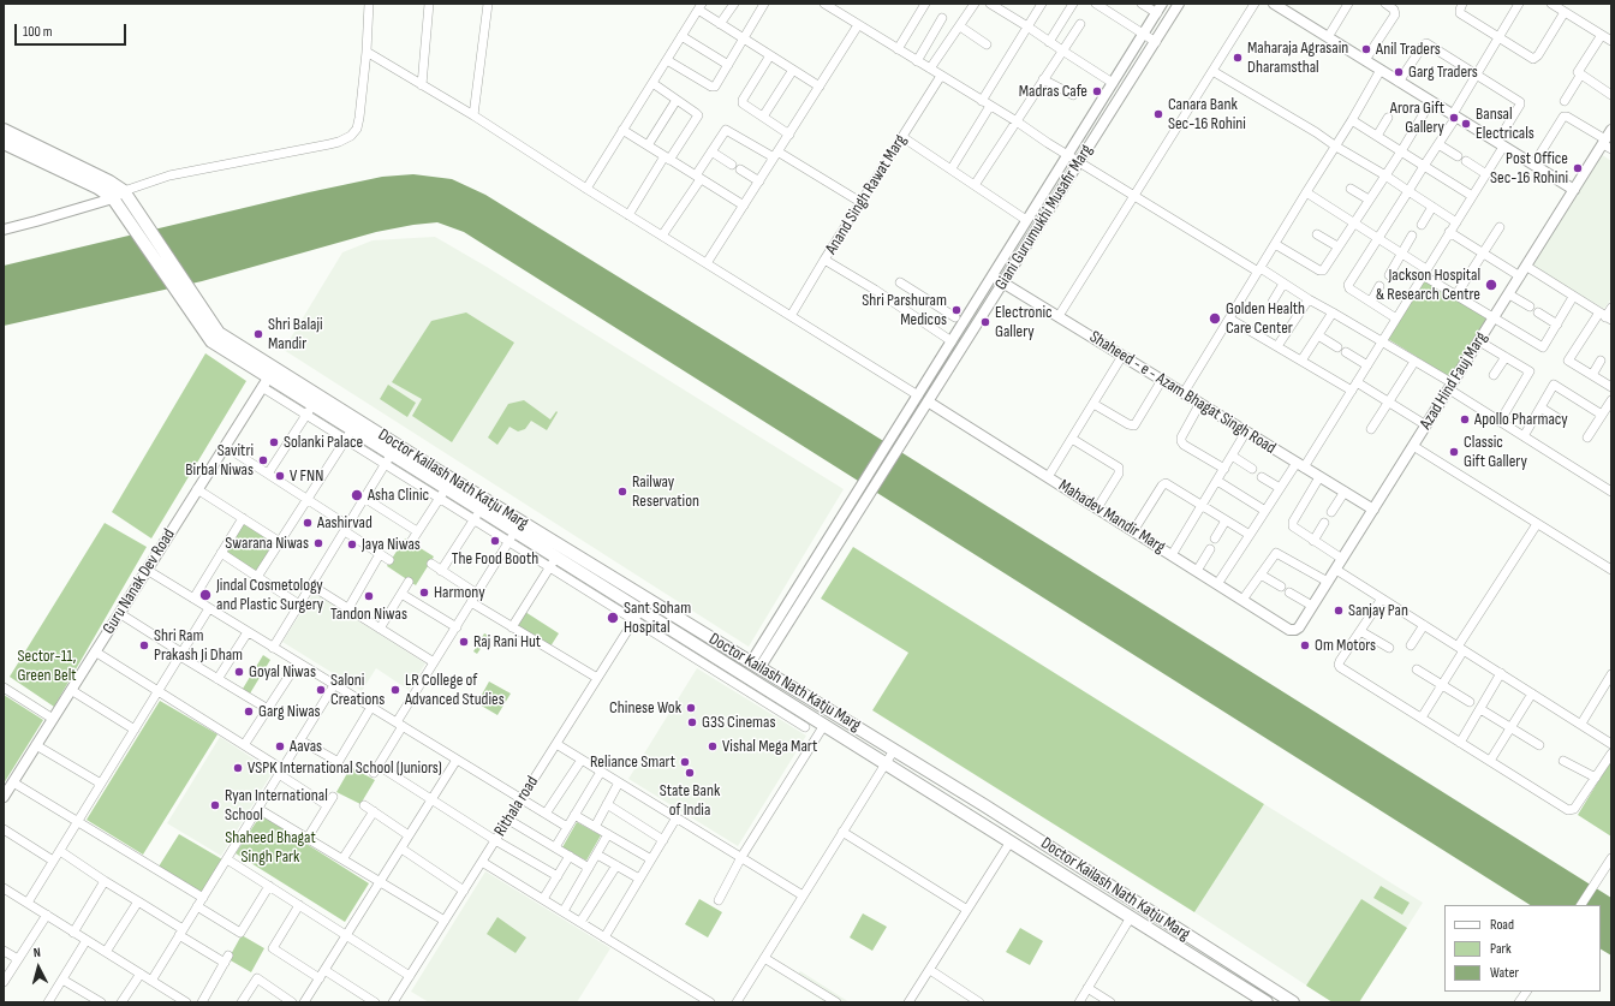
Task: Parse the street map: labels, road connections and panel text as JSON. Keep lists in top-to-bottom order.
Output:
{
  "streets": {
    "main road": ["Doctor Kailash Nath Katju Marg"],
    "street": [
      "Anand Singh Rawat Marg",
      "Giani Gurumukhi Musafir Marg",
      "Azad Hind Fauj Marg",
      "Shaheed - e - Azam Bhagat Singh Road",
      "Mahadev Mandir Marg",
      "Guru Nanak Dev Road",
      "Rithala road"
    ]
  },
  "crossings": [
    ["Anand Singh Rawat Marg", "Giani Gurumukhi Musafir Marg"],
    ["Giani Gurumukhi Musafir Marg", "Shaheed - e - Azam Bhagat Singh Road"],
    ["Giani Gurumukhi Musafir Marg", "Doctor Kailash Nath Katju Marg"],
    ["Giani Gurumukhi Musafir Marg", "Mahadev Mandir Marg"],
    ["Azad Hind Fauj Marg", "Shaheed - e - Azam Bhagat Singh Road"],
    ["Azad Hind Fauj Marg", "Mahadev Mandir Marg"],
    ["Doctor Kailash Nath Katju Marg", "Guru Nanak Dev Road"],
    ["Doctor Kailash Nath Katju Marg", "Rithala road"]
  ],
  "parks": ["Sector-11, Green Belt", "Shaheed Bhagat Singh Park"],
  "places": [
    "Anil Traders",
    "Maharaja Agrasain Dharamsthal",
    "Garg Traders",
    "Madras Cafe",
    "Canara Bank Sec-16 Rohini",
    "Arora Gift Gallery",
    "Bansal Electricals",
    "Post Office Sec-16 Rohini",
    "Jackson Hospital & Research Centre",
    "Shri Parshuram Medicos",
    "Golden Health Care Center",
    "Electronic Gallery",
    "Shri Balaji Mandir",
    "Apollo Pharmacy",
    "Solanki Palace",
    "Classic Gift Gallery",
    "Savitri Birbal Niwas",
    "V FNN",
    "Railway Reservation",
    "Asha Clinic",
    "Aashirvad",
    "The Food Booth",
    "Swarana Niwas",
    "Jaya Niwas",
    "Harmony",
    "Jindal Cosmetology and Plastic Surgery",
    "Tandon Niwas",
    "Sanjay Pan",
    "Sant Soham Hospital",
    "Raj Rani Hut",
    "Shri Ram Prakash Ji Dham",
    "Om Motors",
    "Goyal Niwas",
    "Saloni Creations",
    "LR College of Advanced Studies",
    "Chinese Wok",
    "Garg Niwas",
    "G3S Cinemas",
    "Aavas",
    "Vishal Mega Mart",
    "Reliance Smart",
    "VSPK International School (Juniors)",
    "State Bank of India",
    "Ryan International School"
  ],
  "legend": ["Road", "Park", "Water"],
  "scale_bar": "100 m",
  "north": "top"
}
